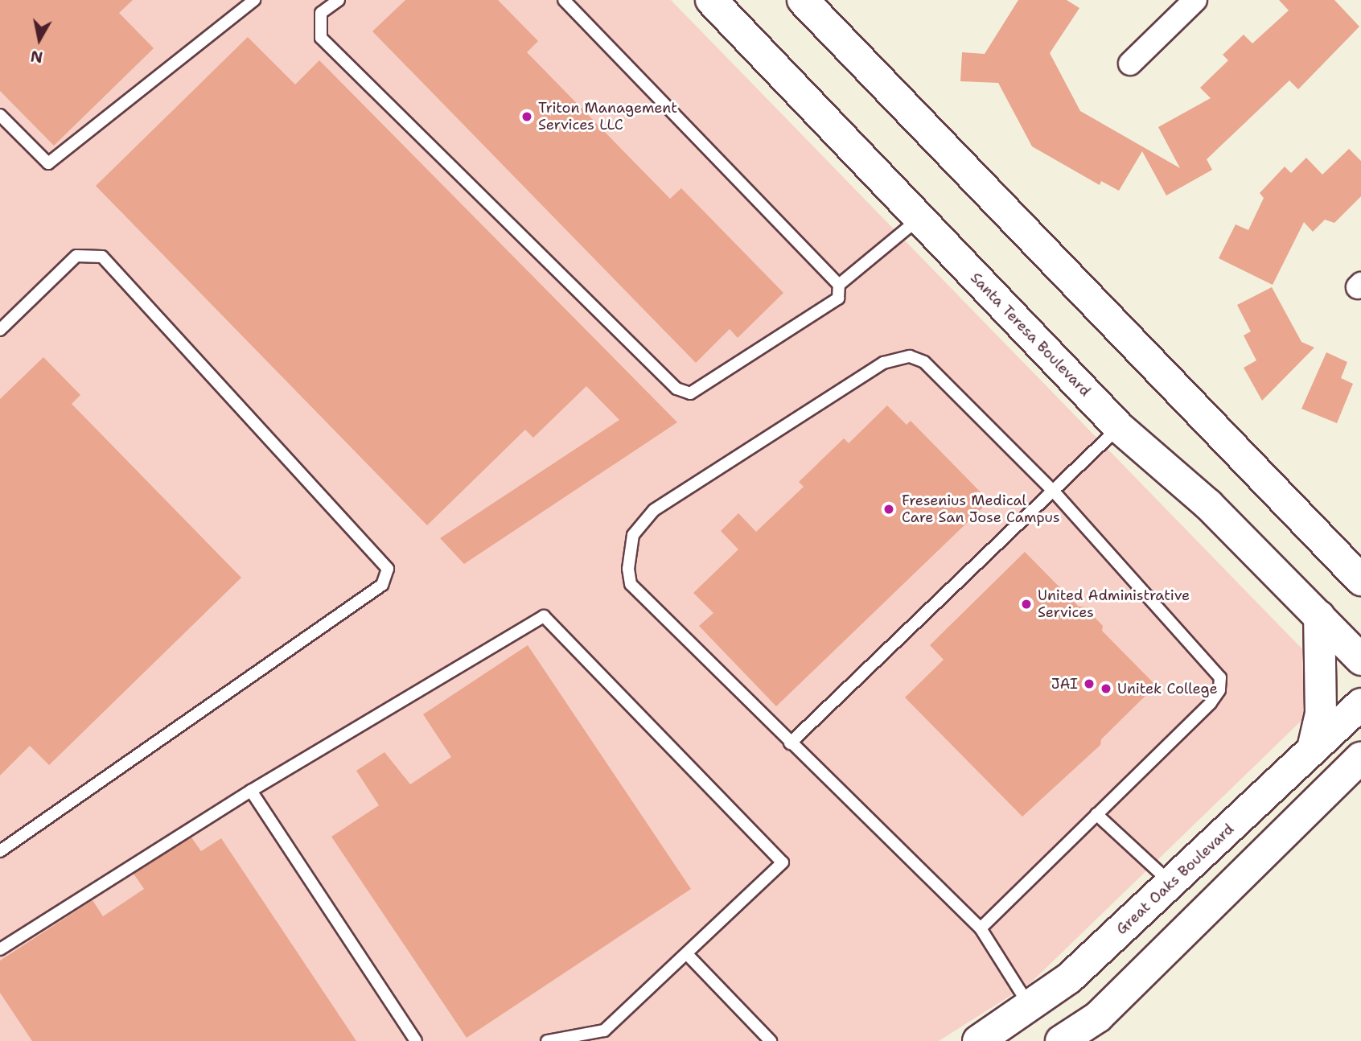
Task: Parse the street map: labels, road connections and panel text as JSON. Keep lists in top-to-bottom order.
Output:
{
  "streets": {
    "main road": ["Santa Teresa Boulevard", "Great Oaks Boulevard"]
  },
  "places": [
    "Triton Management Services LLC",
    "Fresenius Medical Care San Jose Campus",
    "United Administrative Services",
    "JAI",
    "Unitek College"
  ],
  "north": "bottom"
}
